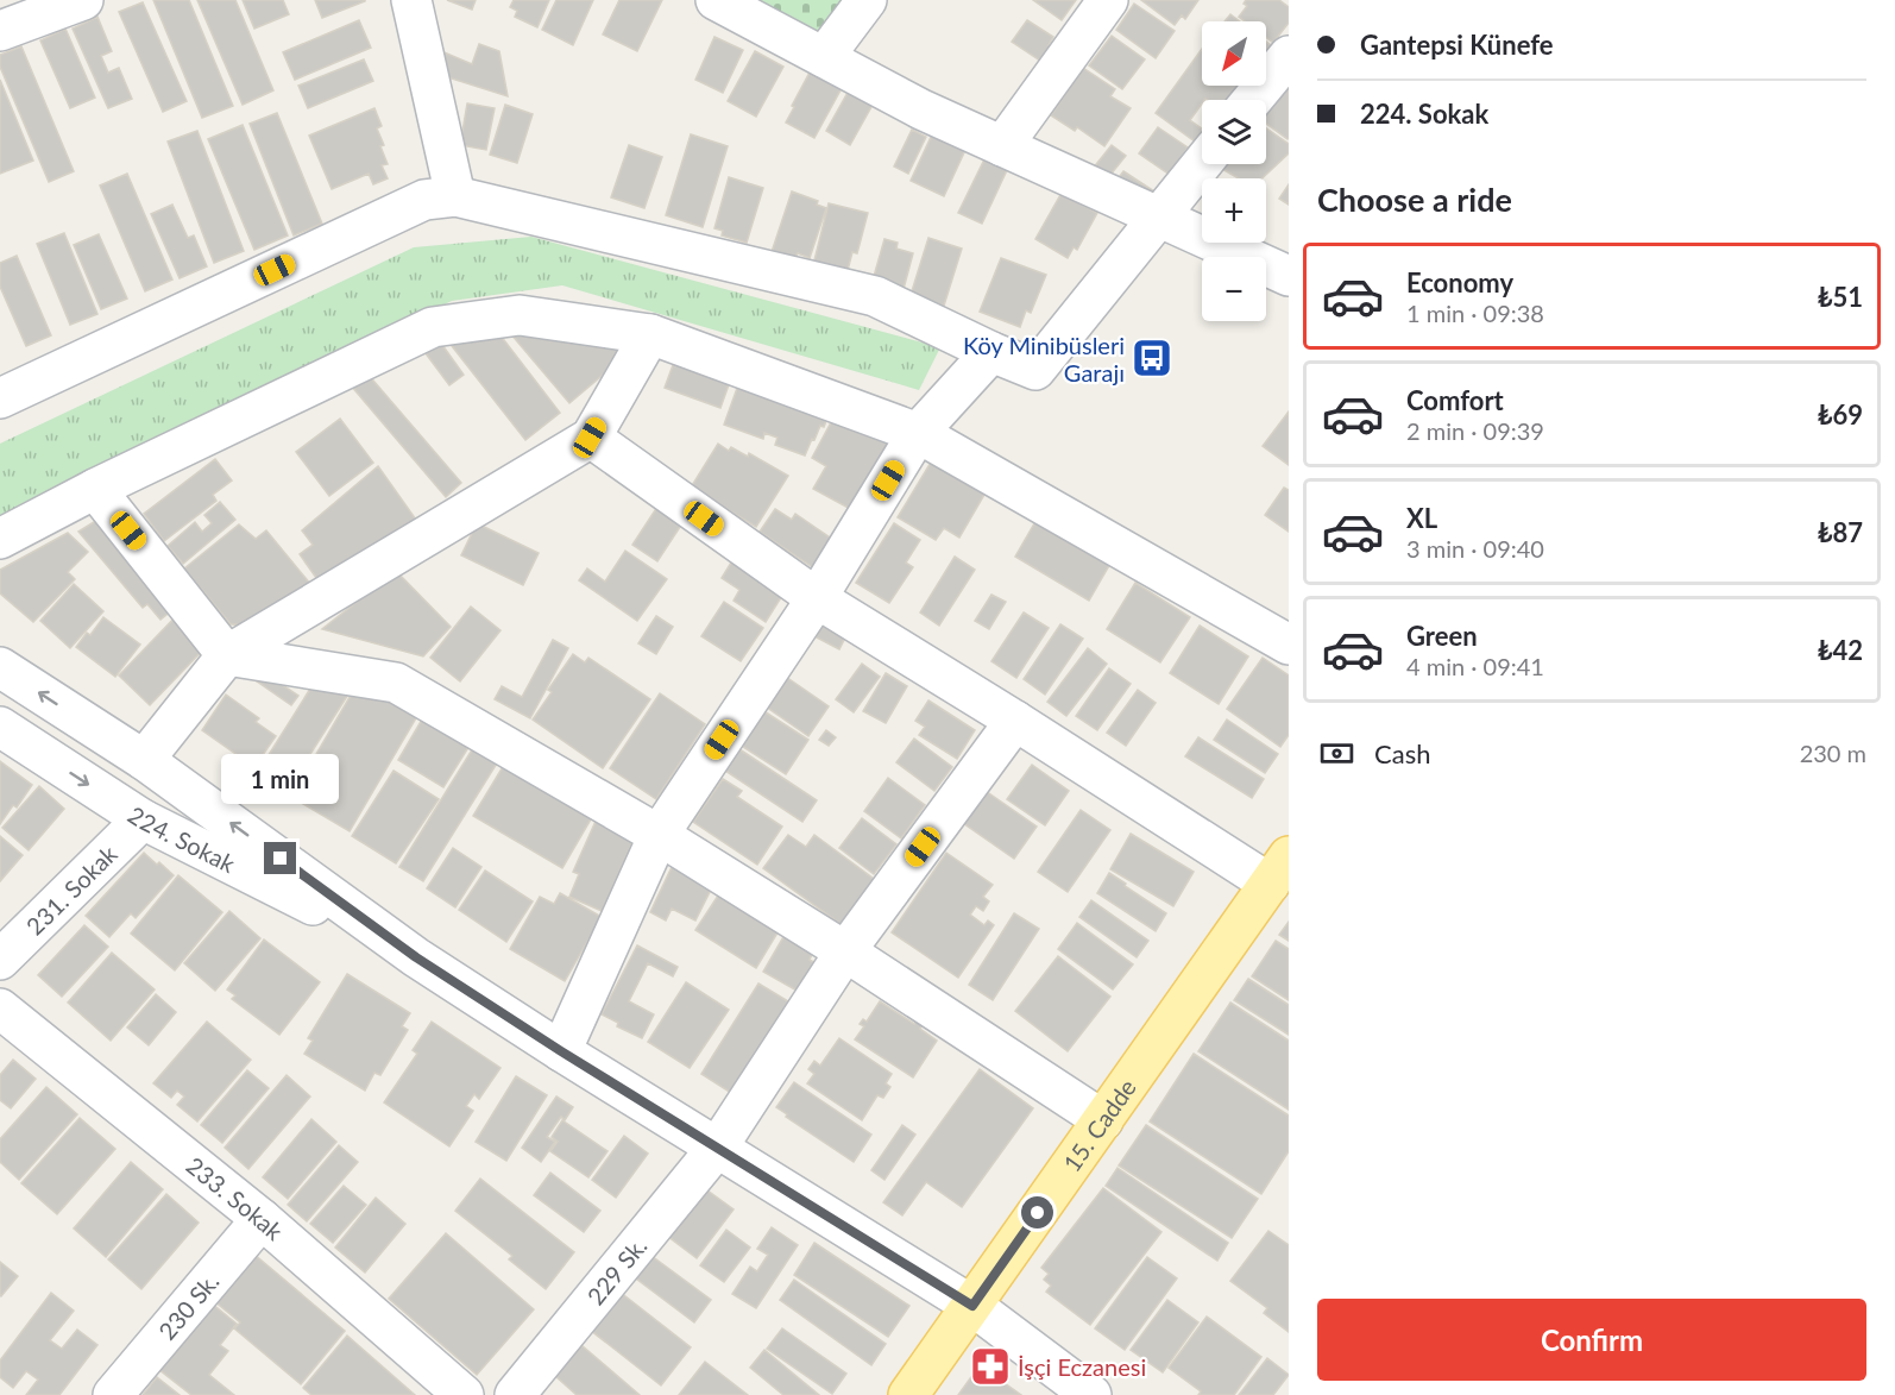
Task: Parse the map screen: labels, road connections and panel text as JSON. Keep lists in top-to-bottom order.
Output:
{
  "streets": {
    "main road": ["15. Cadde"],
    "street": [
      "224. Sokak",
      "231. Sokak",
      "233. Sokak",
      "229 Sk.",
      "230 Sk."
    ]
  },
  "crossings": [
    ["224. Sokak", "231. Sokak"],
    ["233. Sokak", "230 Sk."]
  ],
  "places": {
    "bus stop": ["Köy Minibüsleri Garajı"],
    "pharmacy": ["İşçi Eczanesi"]
  },
  "north": "bottom left",
  "page": {
    "banner": ["Gantepsi Künefe", "224. Sokak"],
    "map_buttons": ["+", "−"],
    "heading": "Choose a ride",
    "list": [
      {
        "name": "Economy",
        "note": "1 min · 09:38",
        "value": "₺51"
      },
      {
        "name": "Comfort",
        "note": "2 min · 09:39",
        "value": "₺69"
      },
      {
        "name": "XL",
        "note": "3 min · 09:40",
        "value": "₺87"
      },
      {
        "name": "Green",
        "note": "4 min · 09:41",
        "value": "₺42"
      }
    ],
    "pay": ["Cash", "230 m"],
    "bubble": "1 min",
    "buttons": "Confirm"
  }
}
